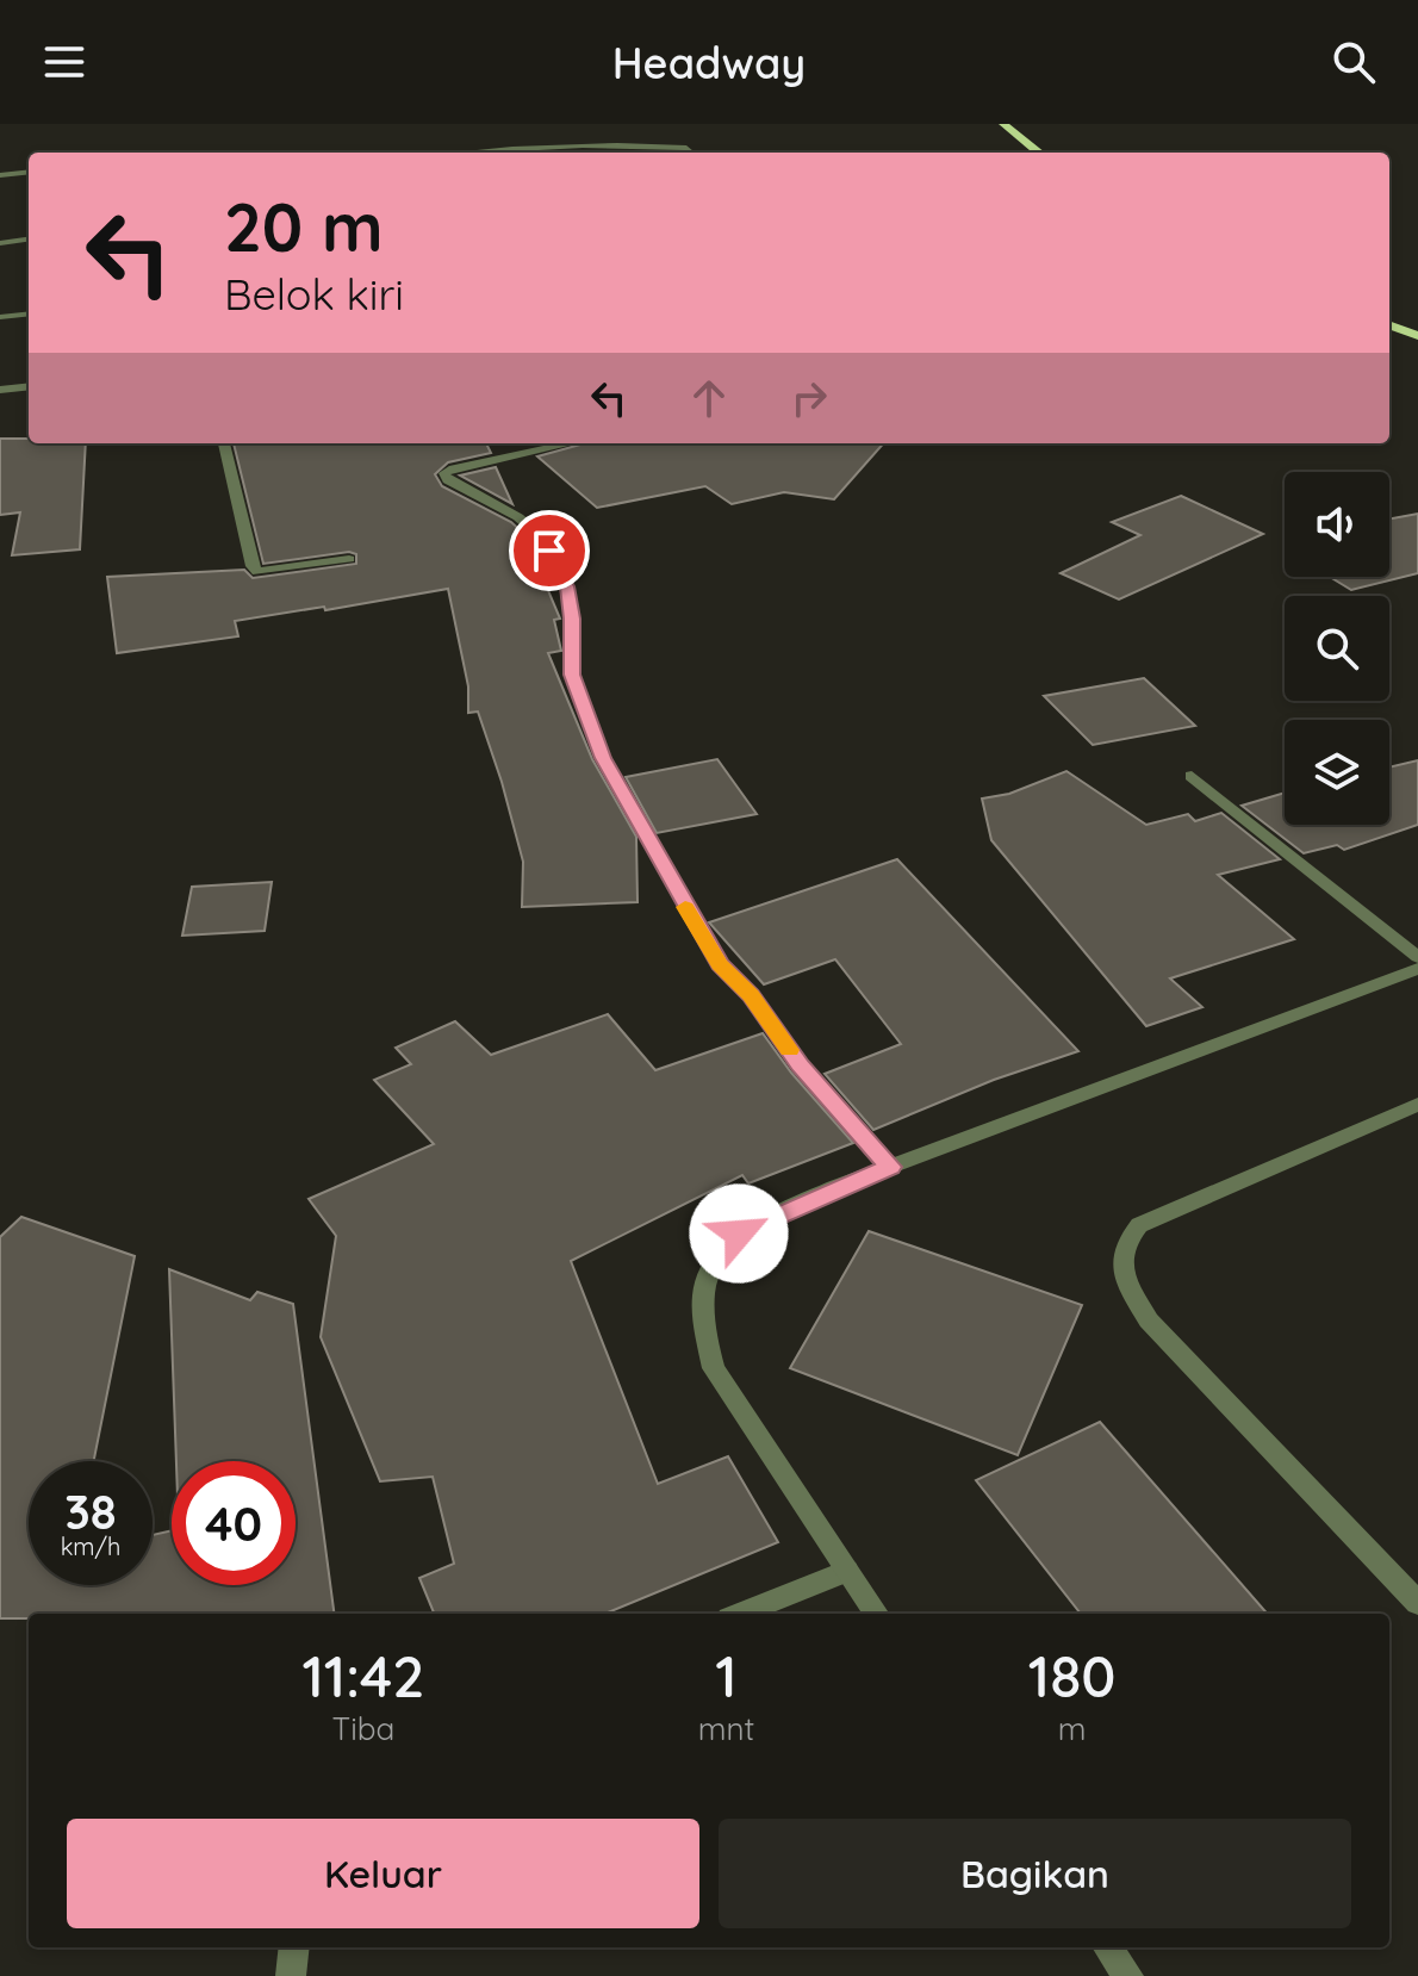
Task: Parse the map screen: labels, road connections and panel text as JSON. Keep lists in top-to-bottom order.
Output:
{
  "page": {
    "header": "Headway",
    "turn": ["20 m", "Belok kiri"],
    "speed": "38 km/h",
    "limit": "40",
    "eta": [
      "11:42",
      "Tiba",
      "1",
      "mnt",
      "180",
      "m"
    ],
    "buttons": ["Keluar", "Bagikan"]
  }
}
